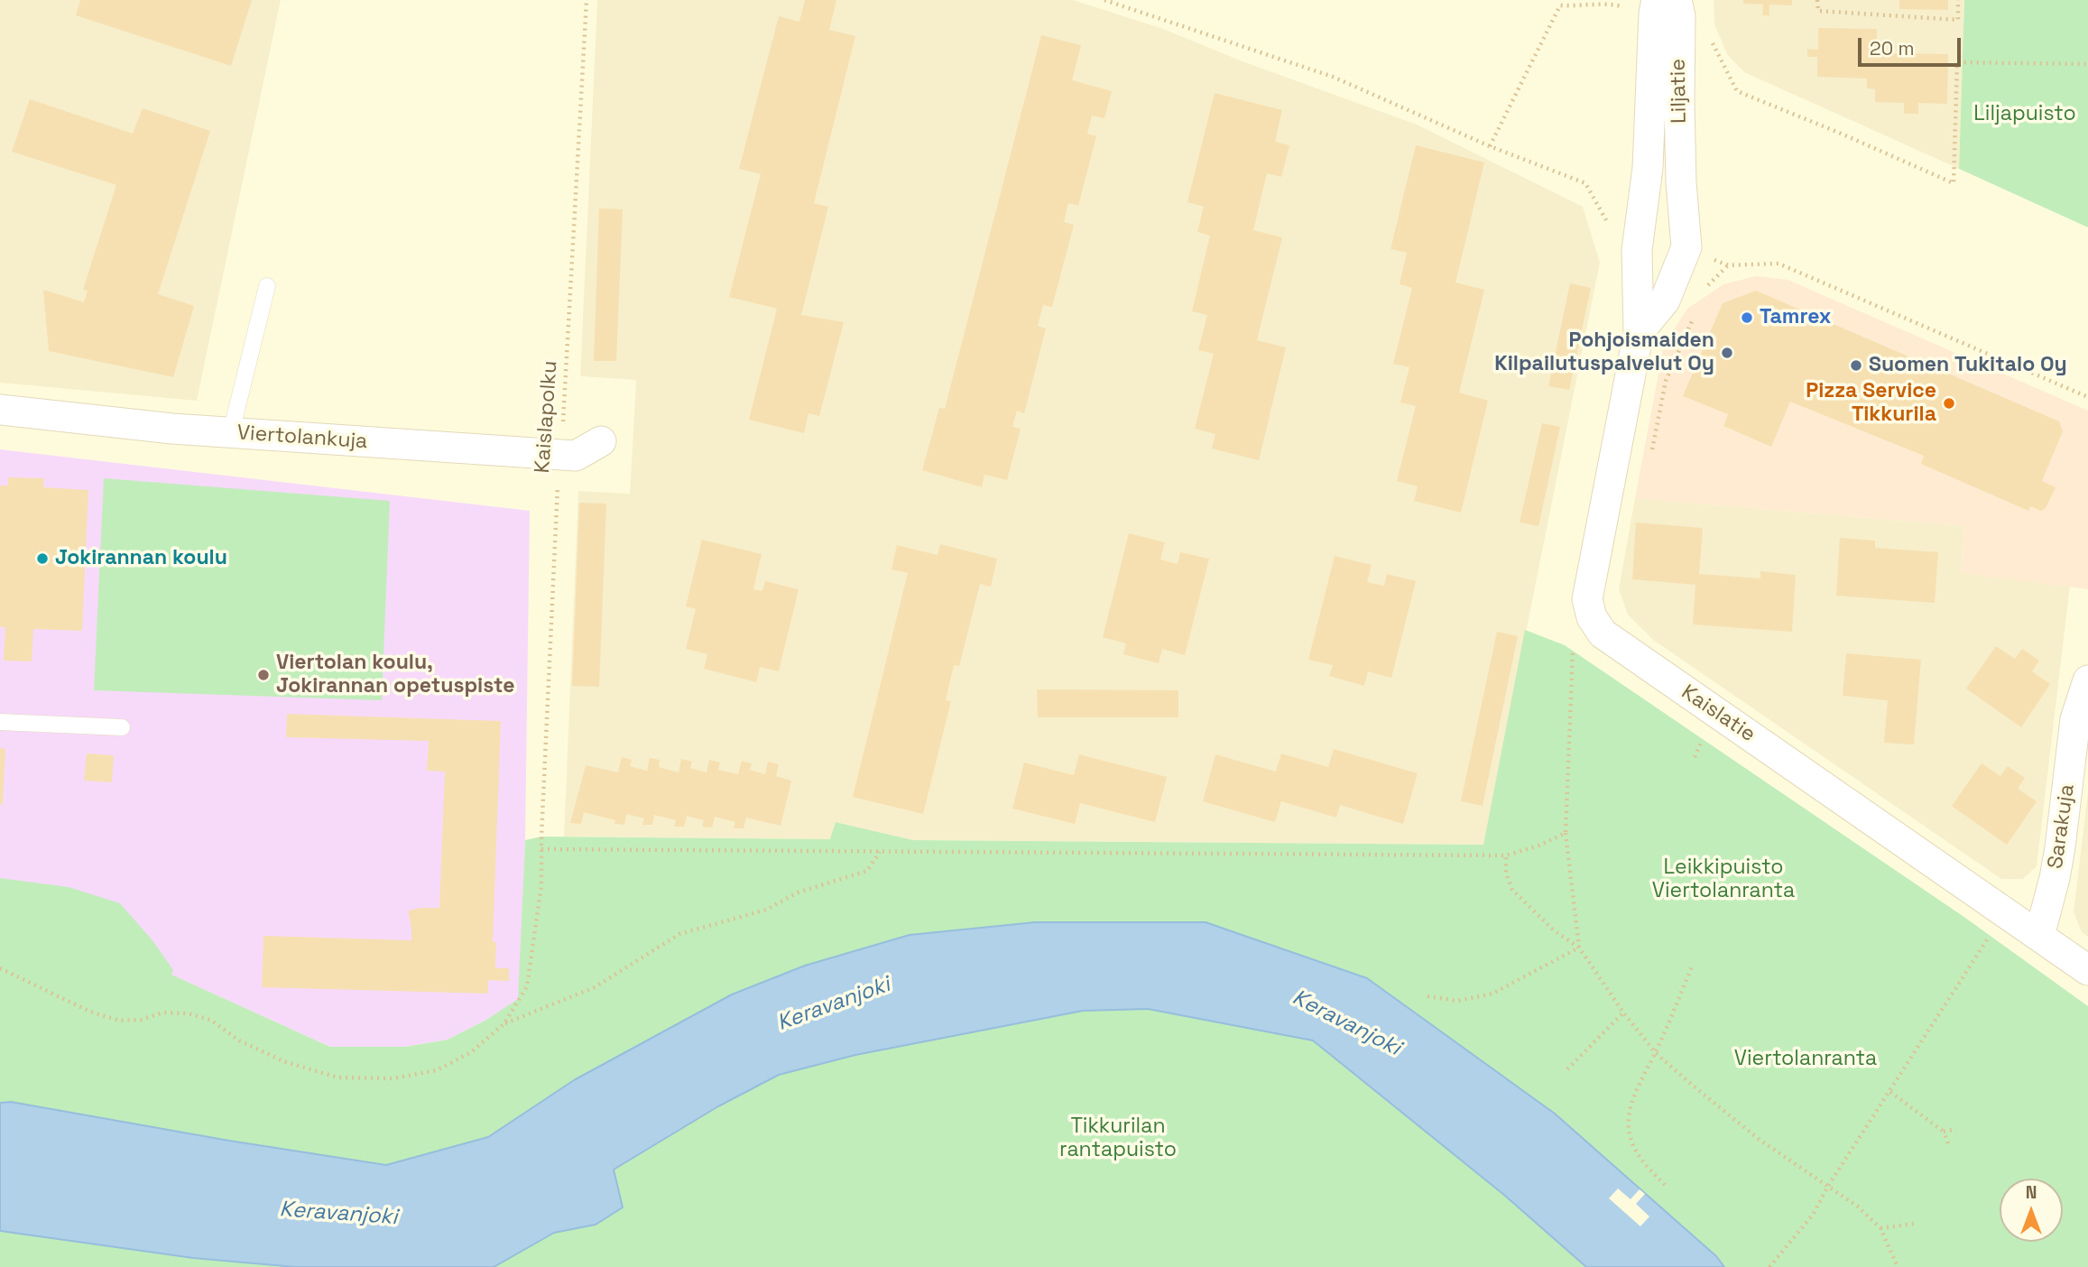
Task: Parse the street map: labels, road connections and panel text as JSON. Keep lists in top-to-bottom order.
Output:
{
  "streets": {
    "street": [
      "Liljatie",
      "Viertolankuja",
      "Kaislatie",
      "Sarakuja"
    ],
    "path": ["Kaislapolku"]
  },
  "crossings": [
    ["Liljatie", "Kaislatie"],
    ["Kaislapolku", "Viertolankuja"],
    ["Kaislatie", "Sarakuja"]
  ],
  "water": ["Keravanjoki"],
  "parks": [
    "Liljapuisto",
    "Leikkipuisto Viertolanranta",
    "Viertolanranta",
    "Tikkurilan rantapuisto"
  ],
  "places": [
    "Tamrex",
    "Pohjoismaiden Kilpailutuspalvelut Oy",
    "Suomen Tukitalo Oy",
    "Pizza Service Tikkurila",
    "Jokirannan koulu",
    "Viertolan koulu, Jokirannan opetuspiste"
  ],
  "scale_bar": "20 m",
  "north": "top"
}
